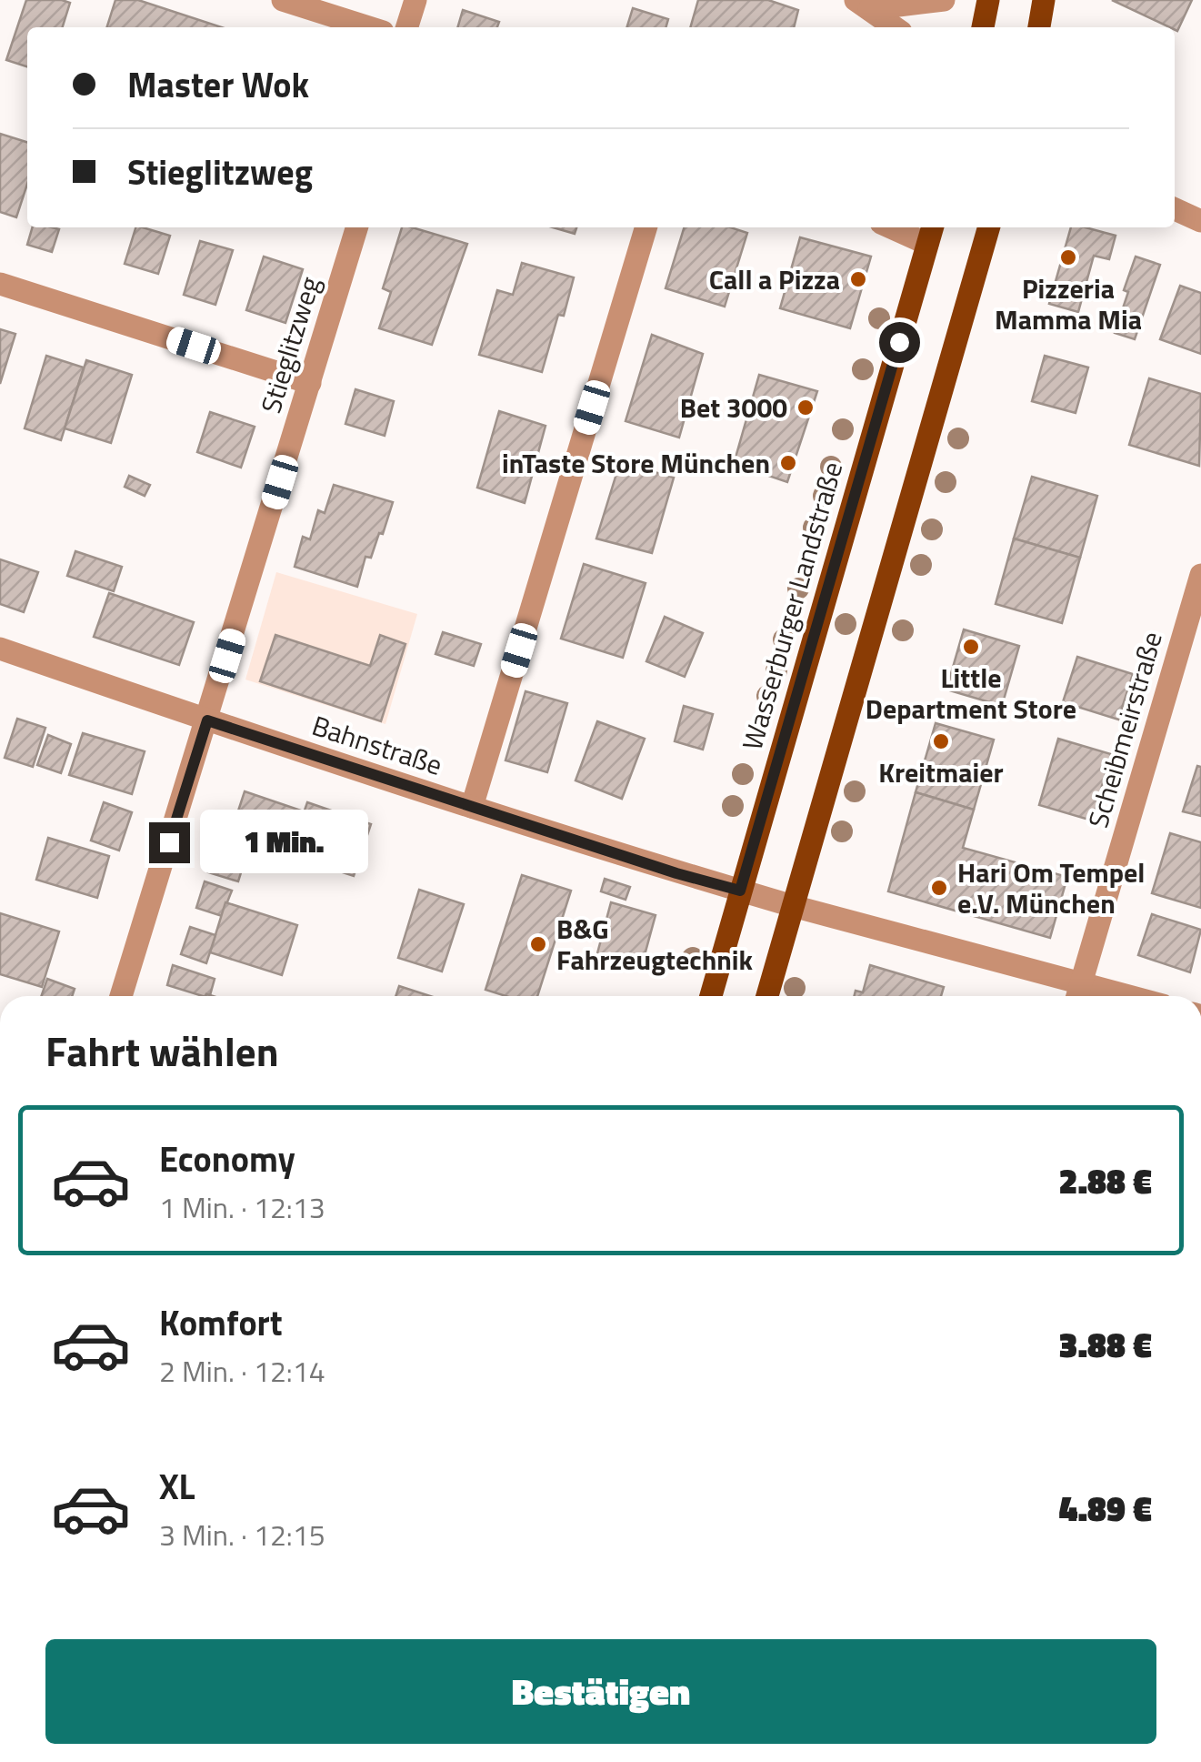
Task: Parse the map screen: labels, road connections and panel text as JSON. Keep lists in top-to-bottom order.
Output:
{
  "streets": {
    "main road": ["Wasserburger Landstraße"],
    "street": ["Stieglitzweg", "Scheibmeirstraße", "Bahnstraße"]
  },
  "crossings": [
    ["Stieglitzweg", "Bahnstraße"],
    ["Wasserburger Landstraße", "Bahnstraße"],
    ["Scheibmeirstraße", "Bahnstraße"]
  ],
  "places": [
    "Pizzeria Mamma Mia",
    "Call a Pizza",
    "Bet 3000",
    "inTaste Store München",
    "Little Department Store",
    "Kreitmaier",
    "Hari Om Tempel e.V. München",
    "B&G Fahrzeugtechnik"
  ],
  "page": {
    "banner": ["Master Wok", "Stieglitzweg"],
    "bubble": "1 Min.",
    "heading": "Fahrt wählen",
    "list": [
      {
        "name": "Economy",
        "note": "1 Min. · 12:13",
        "value": "2.88 €"
      },
      {
        "name": "Komfort",
        "note": "2 Min. · 12:14",
        "value": "3.88 €"
      },
      {
        "name": "XL",
        "note": "3 Min. · 12:15",
        "value": "4.89 €"
      }
    ],
    "buttons": "Bestätigen"
  }
}
